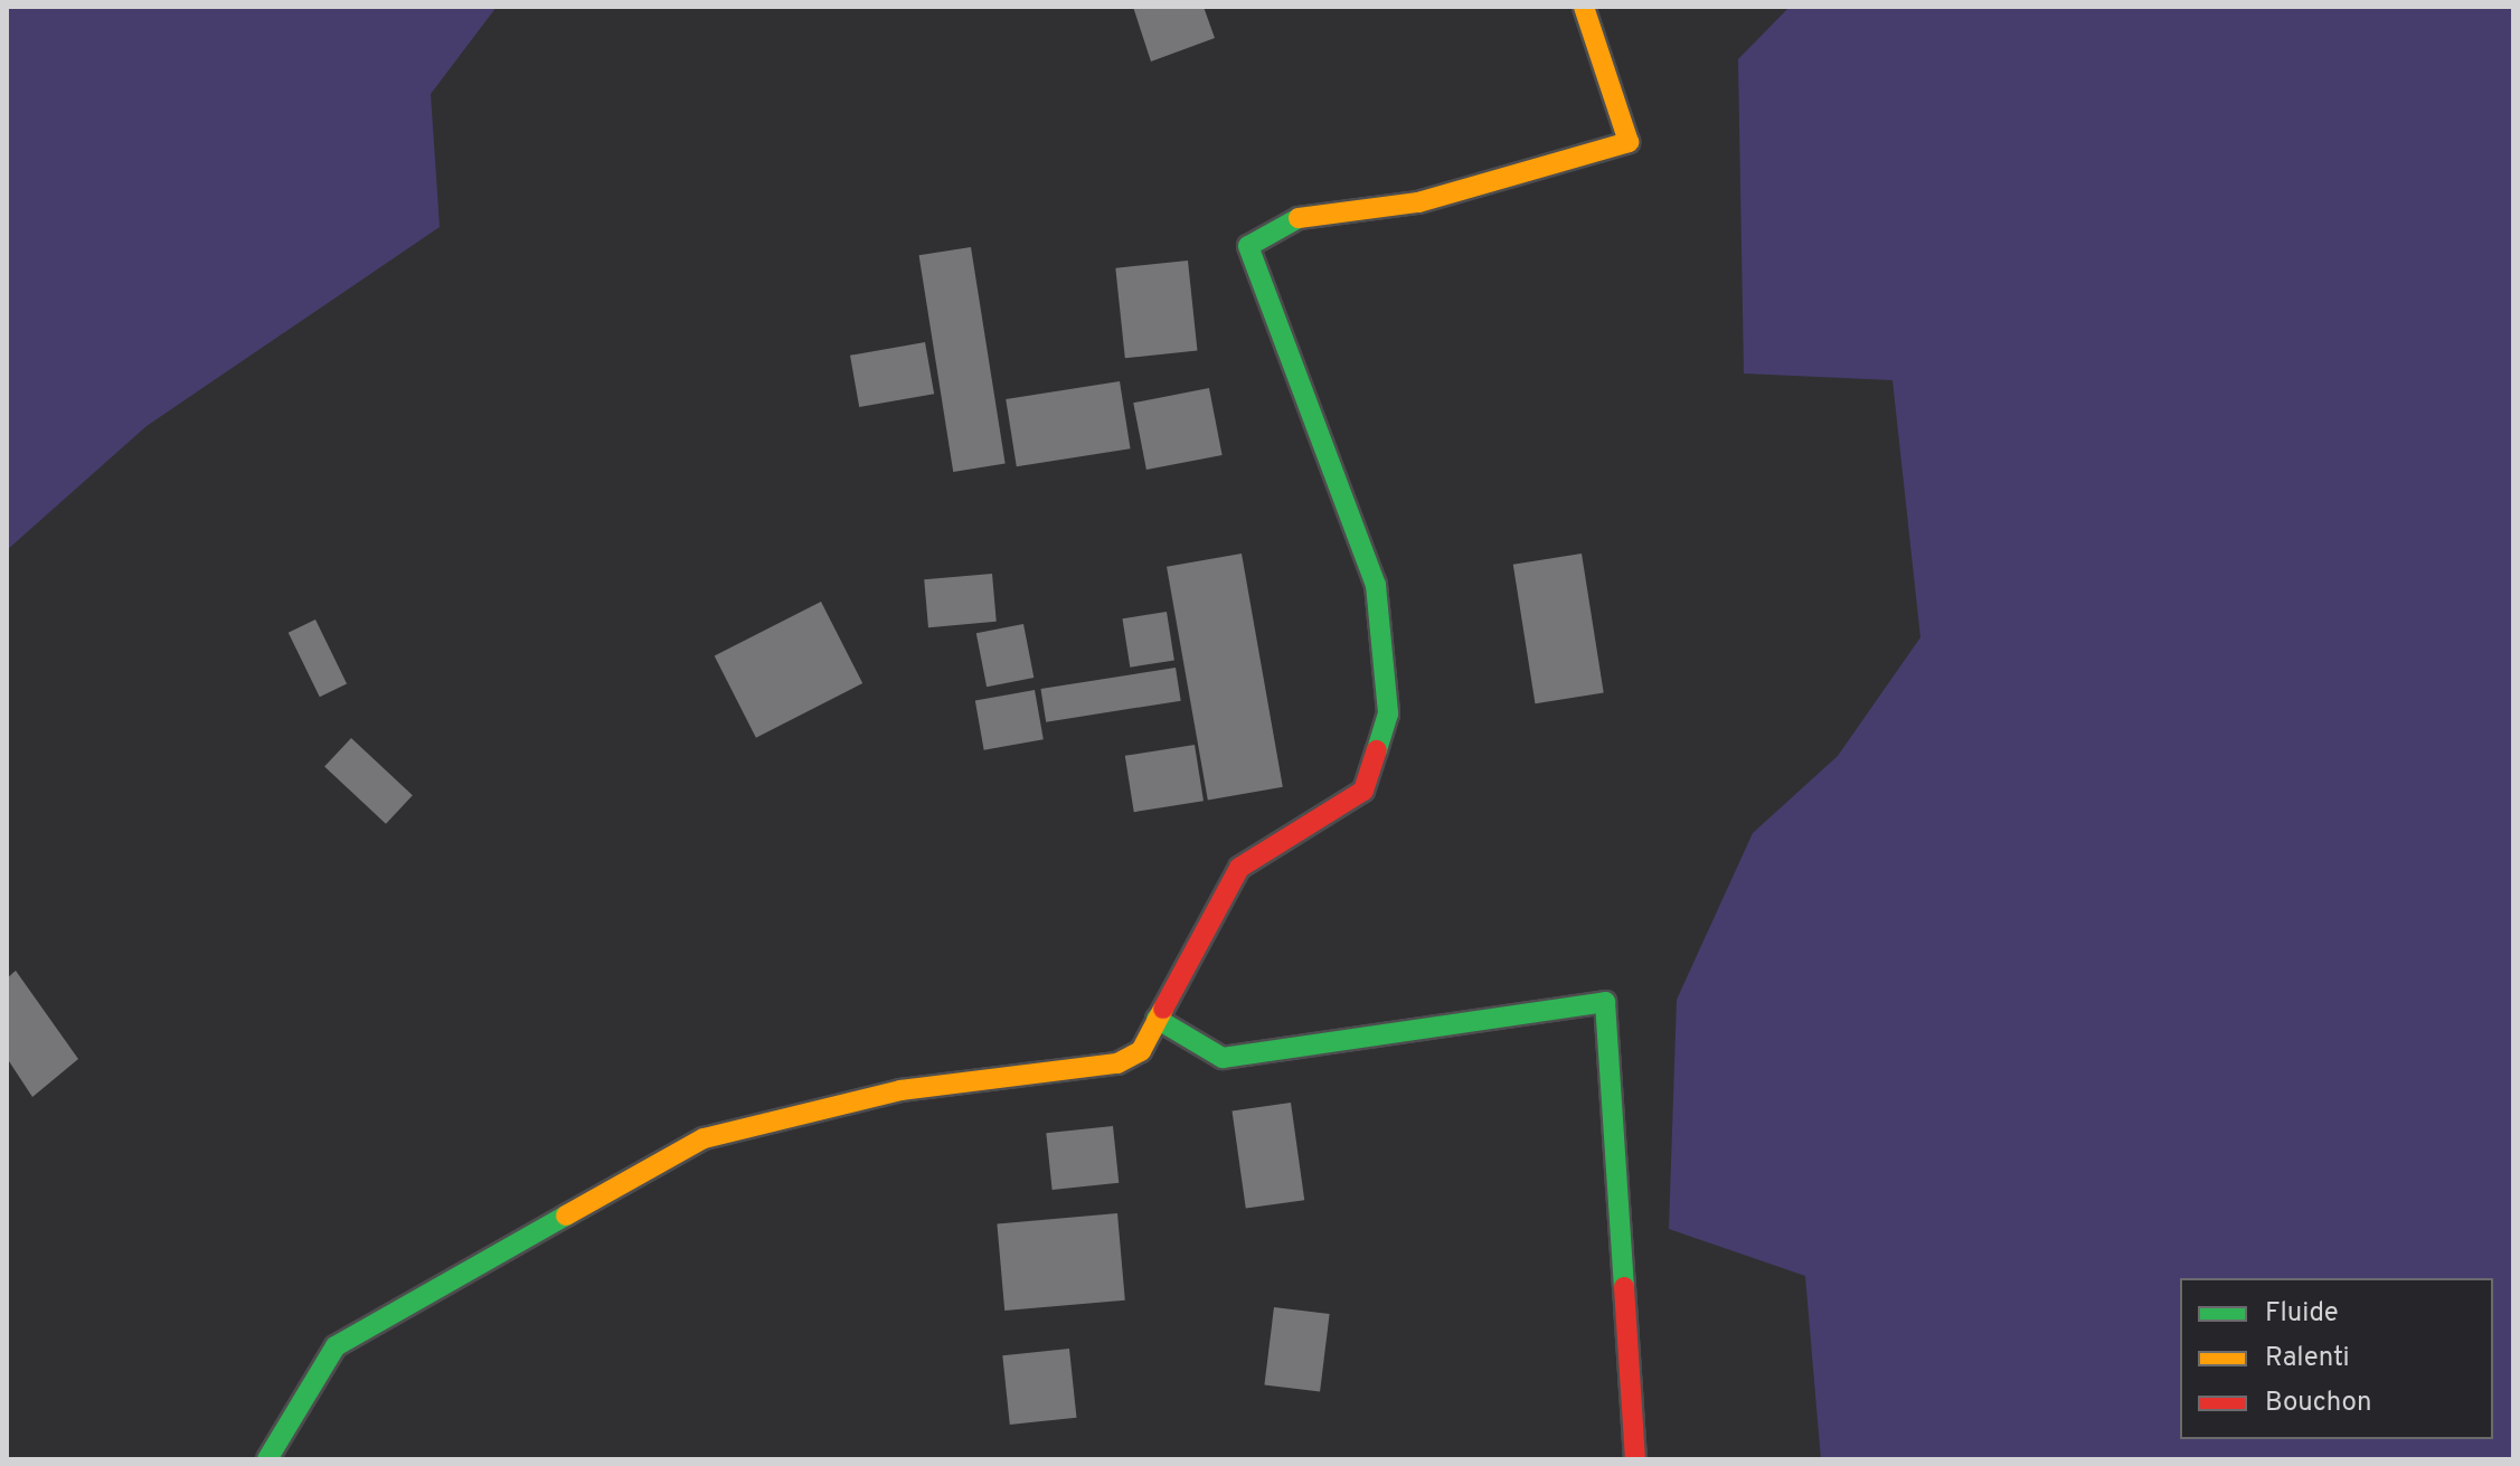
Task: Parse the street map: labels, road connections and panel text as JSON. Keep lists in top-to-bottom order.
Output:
{
  "legend": ["Fluide", "Ralenti", "Bouchon"]
}
